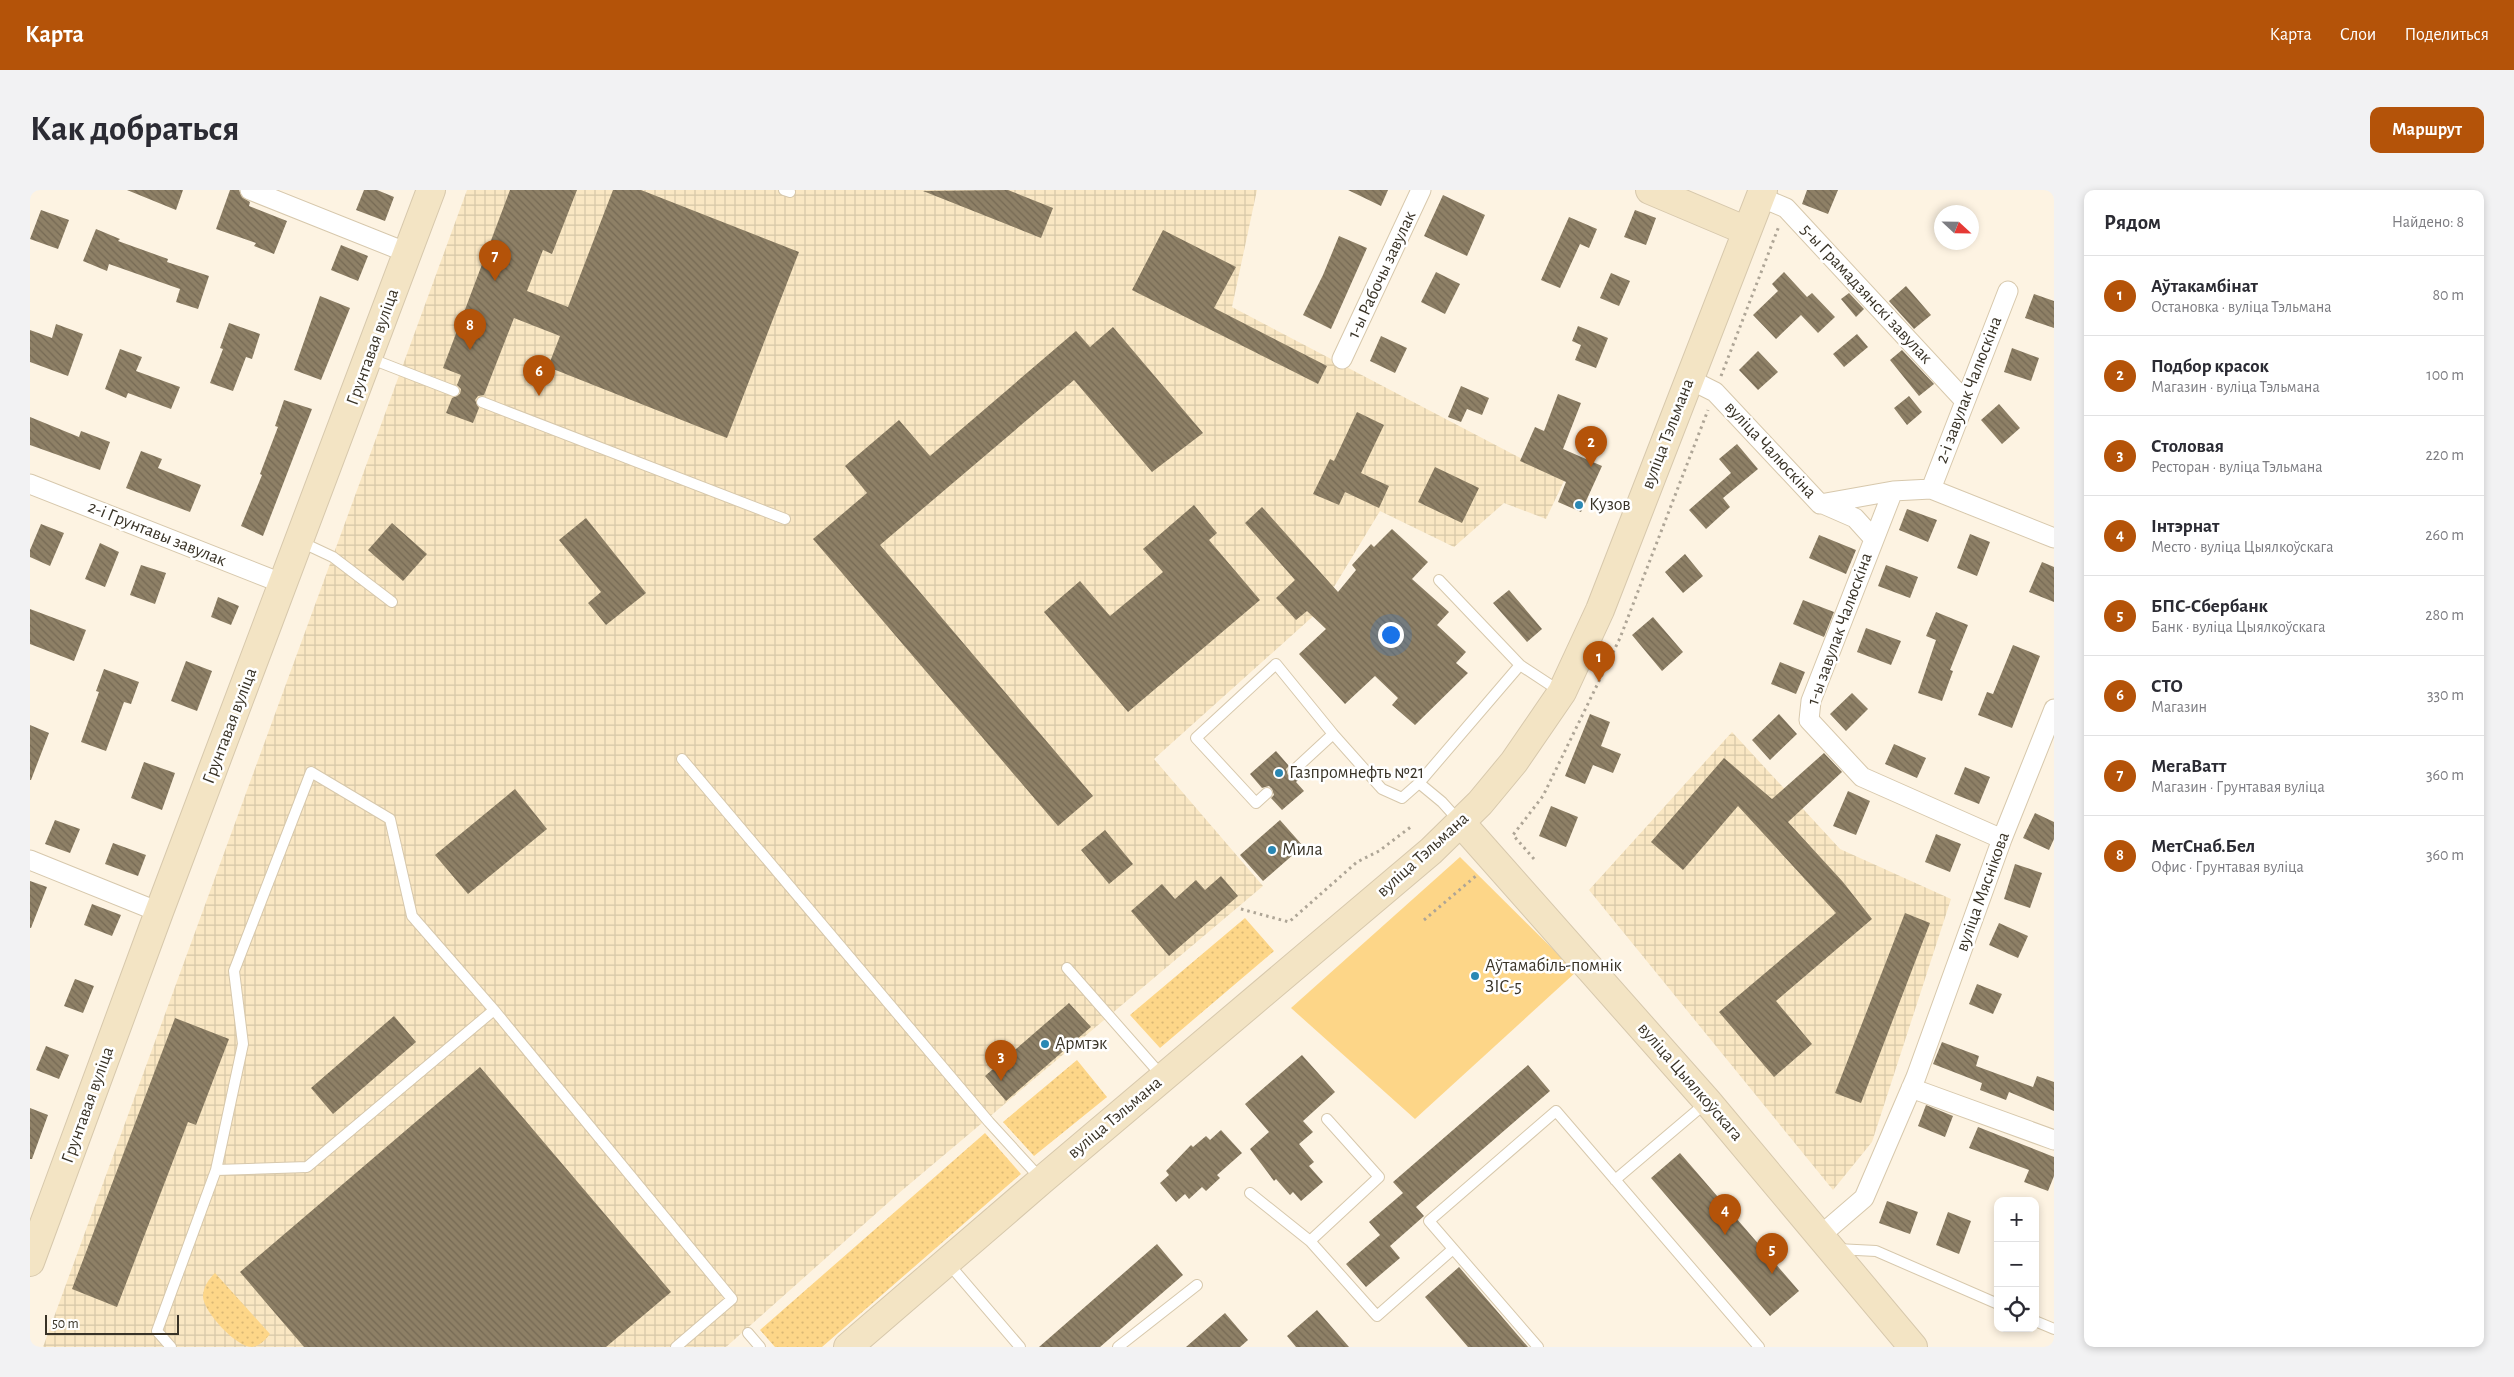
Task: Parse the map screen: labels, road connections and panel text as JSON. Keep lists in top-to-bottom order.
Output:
{
  "streets": {
    "main road": ["Грунтавая вуліца", "вуліца Тэльмана", "вуліца Цыялкоўскага"],
    "street": [
      "1-ы Рабочы завулак",
      "5-ы Грамадзянскі завулак",
      "2-і завулак Чалюскіна",
      "вуліца Чалюскіна",
      "2-і Грунтавы завулак",
      "1-ы завулак Чалюскіна",
      "вуліца Мяснікова"
    ]
  },
  "crossings": [
    ["5-ы Грамадзянскі завулак", "2-і завулак Чалюскіна"],
    ["5-ы Грамадзянскі завулак", "вуліца Тэльмана"],
    ["Грунтавая вуліца", "2-і Грунтавы завулак"],
    ["2-і завулак Чалюскіна", "вуліца Чалюскіна"],
    ["вуліца Тэльмана", "вуліца Чалюскіна"],
    ["вуліца Тэльмана", "вуліца Цыялкоўскага"],
    ["вуліца Чалюскіна", "1-ы завулак Чалюскіна"],
    ["1-ы завулак Чалюскіна", "вуліца Мяснікова"],
    ["вуліца Мяснікова", "вуліца Цыялкоўскага"]
  ],
  "places": [
    "Кузов",
    "Газпромнефть №21",
    "Мила",
    "Аўтамабіль-помнік ЗІС-5",
    "Армтэк"
  ],
  "scale_bar": "50 m",
  "north": "right",
  "page": {
    "header": "Карта",
    "nav": ["Карта", "Слои", "Поделиться"],
    "buttons": "Маршрут",
    "title": "Как добраться",
    "heading": ["Рядом", "Найдено: 8"],
    "pins": [
      "7",
      "8",
      "6",
      "2",
      "1",
      "3",
      "4",
      "5"
    ],
    "list": [
      {
        "mark": "1",
        "name": "Аўтакамбінат",
        "note": "Остановка · вуліца Тэльмана",
        "value": "80 m"
      },
      {
        "mark": "2",
        "name": "Подбор красок",
        "note": "Магазин · вуліца Тэльмана",
        "value": "100 m"
      },
      {
        "mark": "3",
        "name": "Столовая",
        "note": "Ресторан · вуліца Тэльмана",
        "value": "220 m"
      },
      {
        "mark": "4",
        "name": "Інтэрнат",
        "note": "Место · вуліца Цыялкоўскага",
        "value": "260 m"
      },
      {
        "mark": "5",
        "name": "БПС-Сбербанк",
        "note": "Банк · вуліца Цыялкоўскага",
        "value": "280 m"
      },
      {
        "mark": "6",
        "name": "СТО",
        "note": "Магазин",
        "value": "330 m"
      },
      {
        "mark": "7",
        "name": "МегаВатт",
        "note": "Магазин · Грунтавая вуліца",
        "value": "360 m"
      },
      {
        "mark": "8",
        "name": "МетСнаб.Бел",
        "note": "Офис · Грунтавая вуліца",
        "value": "360 m"
      }
    ],
    "map_buttons": ["+", "−"],
    "scale": "50 m"
  }
}
